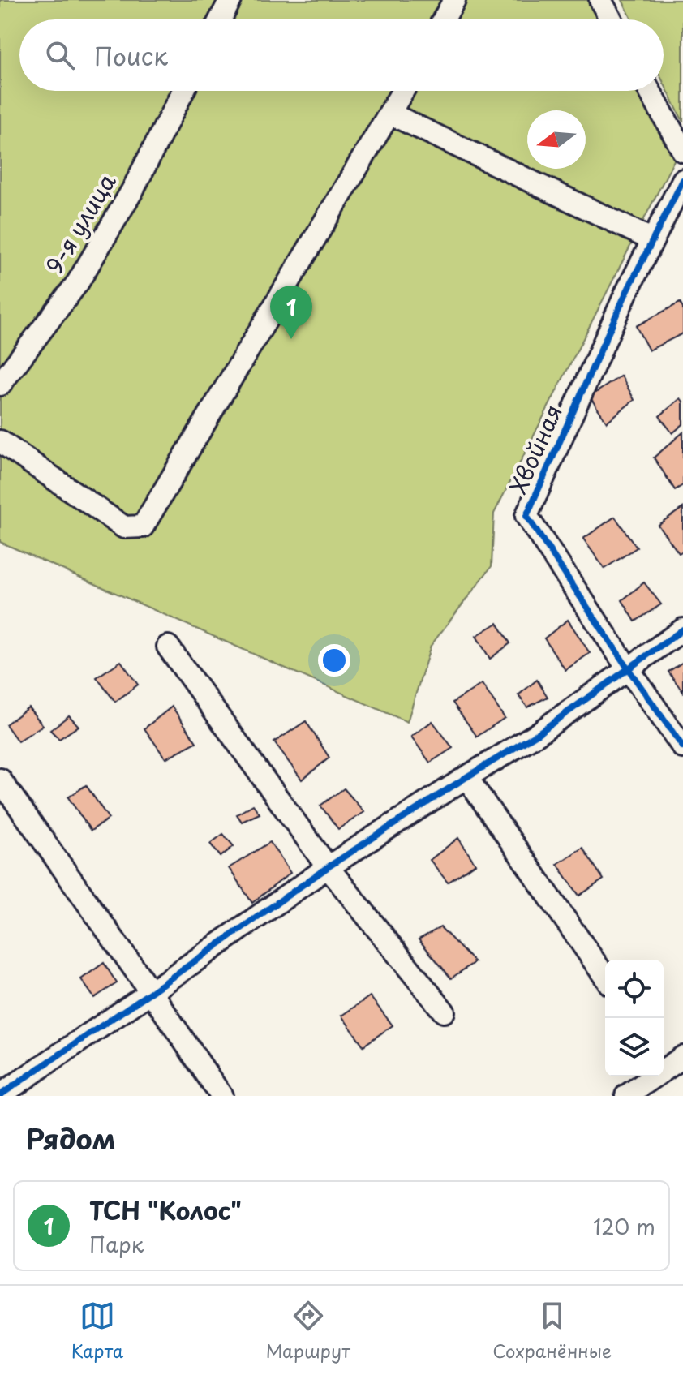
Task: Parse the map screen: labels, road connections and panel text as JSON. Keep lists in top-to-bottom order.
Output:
{
  "streets": {
    "street": ["9-я улица", "Хвойная"]
  },
  "north": "left",
  "page": {
    "search": "Поиск",
    "pins": "1",
    "heading": "Рядом",
    "list": [
      {
        "mark": "1",
        "name": "ТСН \"Колос\"",
        "note": "Парк",
        "value": "120 m"
      }
    ],
    "nav": ["Карта", "Маршрут", "Сохранённые"]
  }
}
